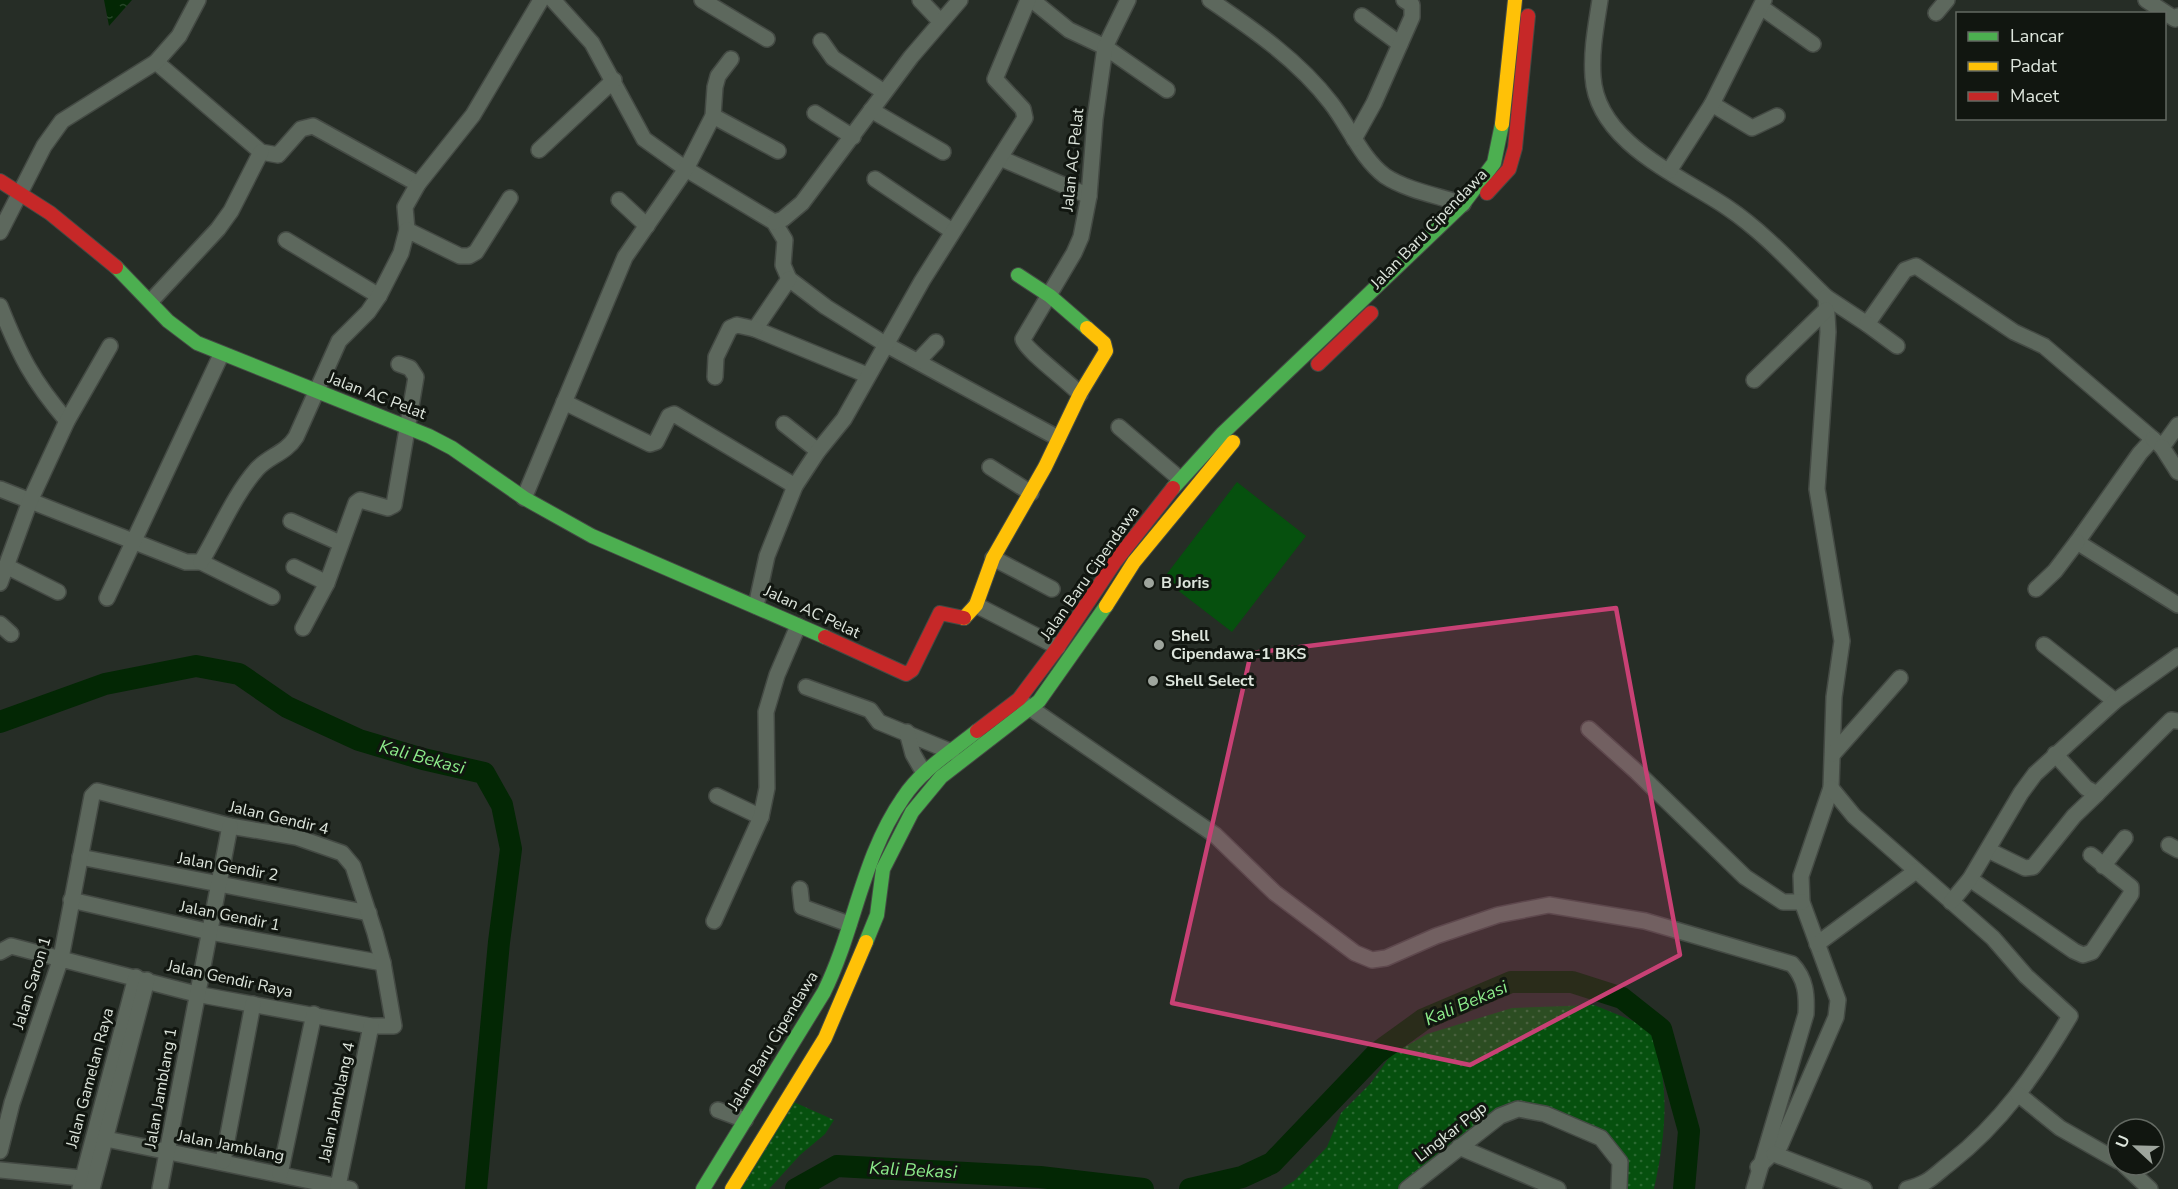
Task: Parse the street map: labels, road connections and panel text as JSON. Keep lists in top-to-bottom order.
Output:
{
  "streets": {
    "main road": ["Jalan AC Pelat", "Jalan Baru Cipendawa"],
    "street": [
      "Jalan Gendir 4",
      "Jalan Gendir 2",
      "Jalan Gendir 1",
      "Jalan Gendir Raya",
      "Jalan Saron 1",
      "Jalan Gamelan Raya",
      "Jalan Jamblang 1",
      "Jalan Jamblang 4",
      "Lingkar Pgp",
      "Jalan Jamblang"
    ]
  },
  "crossings": [
    ["Jalan Gendir 4", "Jalan Gendir 2"],
    ["Jalan Gendir 4", "Jalan Gendir 1"],
    ["Jalan Gendir 4", "Jalan Gendir Raya"],
    ["Jalan Gendir 4", "Jalan Saron 1"],
    ["Jalan Gendir 4", "Jalan Jamblang 1"],
    ["Jalan Gendir 2", "Jalan Saron 1"],
    ["Jalan Gendir 2", "Jalan Jamblang 1"],
    ["Jalan Gendir 1", "Jalan Saron 1"],
    ["Jalan Gendir 1", "Jalan Jamblang 1"],
    ["Jalan Gendir Raya", "Jalan Saron 1"],
    ["Jalan Gendir Raya", "Jalan Gamelan Raya"],
    ["Jalan Gendir Raya", "Jalan Jamblang 1"],
    ["Jalan Gendir Raya", "Jalan Jamblang 4"],
    ["Jalan Gamelan Raya", "Jalan Jamblang"],
    ["Jalan Jamblang 1", "Jalan Jamblang"],
    ["Jalan Jamblang 4", "Jalan Jamblang"]
  ],
  "water": ["Kali Bekasi"],
  "places": ["B Joris", "Shell Cipendawa-1 BKS", "Shell Select"],
  "legend": ["Lancar", "Padat", "Macet"],
  "north": "left"
}
